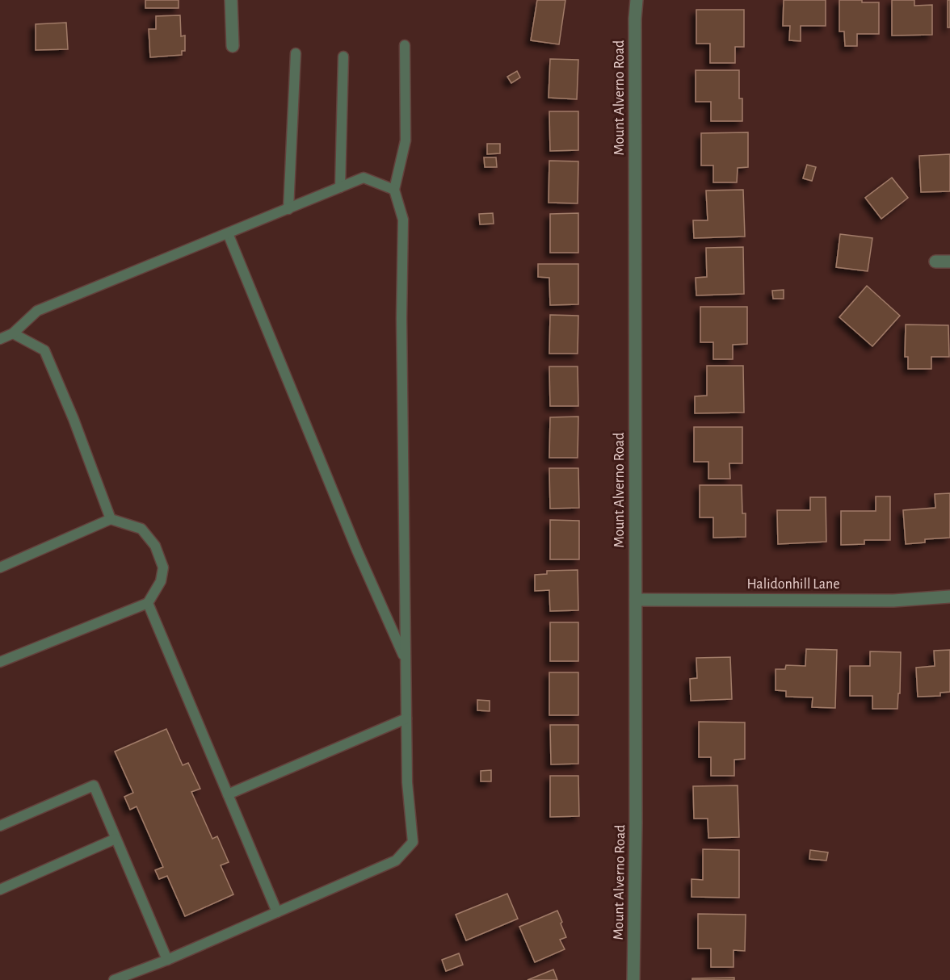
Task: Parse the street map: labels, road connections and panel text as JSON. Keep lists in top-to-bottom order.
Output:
{
  "streets": {
    "street": ["Mount Alverno Road", "Halidonhill Lane"]
  },
  "crossings": [
    ["Mount Alverno Road", "Halidonhill Lane"]
  ]
}
